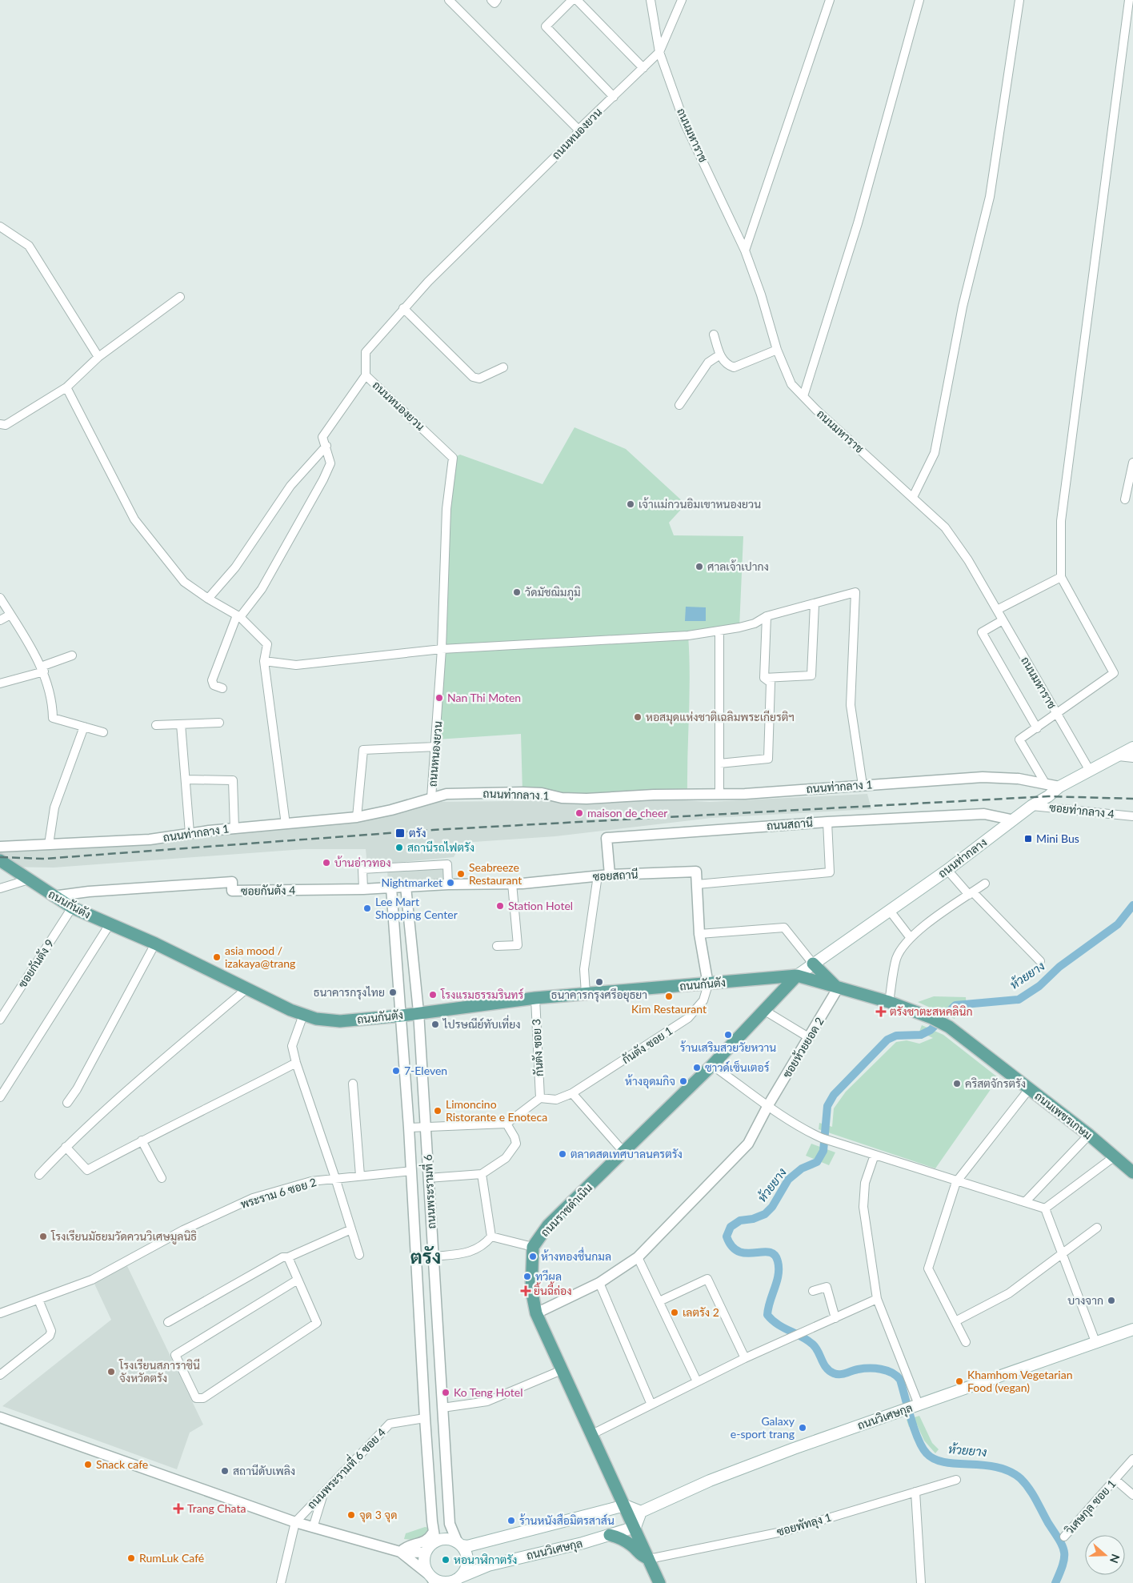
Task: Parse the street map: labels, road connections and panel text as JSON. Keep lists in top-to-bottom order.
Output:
{
  "streets": {
    "main road": [
      "ถนนท่ากลาง",
      "ถนนกันตัง",
      "ถนนเพชรเกษม",
      "ถนนราชดำเนิน",
      "ถนนวิเศษกุล"
    ],
    "street": [
      "ถนนหนองยวน",
      "ถนนมหาราช",
      "ถนนท่ากลาง 1",
      "ซอยท่ากลาง 4",
      "ถนนสถานี",
      "ซอยสถานี",
      "ซอยกันตัง 4",
      "ซอยกันตัง 9",
      "กันตัง ซอย 1",
      "กันตัง ซอย 3",
      "ซอยห้วยยอด 2",
      "ถนนพระรามที่ 6",
      "พระราม 6 ซอย 2",
      "ถนนพระรามที่ 6 ซอย 4",
      "วิเศษกุล ซอย 1",
      "ซอยพัทลุง 1"
    ]
  },
  "crossings": [
    ["ถนนหนองยวน", "ถนนมหาราช"],
    ["ถนนหนองยวน", "ถนนท่ากลาง 1"],
    ["ถนนมหาราช", "ถนนท่ากลาง"],
    ["ถนนท่ากลาง 1", "ถนนท่ากลาง"],
    ["ซอยท่ากลาง 4", "ถนนท่ากลาง"],
    ["ถนนสถานี", "ถนนท่ากลาง"],
    ["ถนนสถานี", "ซอยสถานี"],
    ["ถนนท่ากลาง", "ถนนกันตัง"],
    ["ถนนท่ากลาง", "ถนนเพชรเกษม"],
    ["ถนนท่ากลาง", "ถนนราชดำเนิน"],
    ["ซอยสถานี", "ซอยกันตัง 4"],
    ["ซอยสถานี", "ถนนกันตัง"],
    ["ซอยสถานี", "กันตัง ซอย 1"],
    ["ซอยกันตัง 4", "ถนนกันตัง"],
    ["ซอยกันตัง 4", "ถนนพระรามที่ 6"],
    ["ถนนกันตัง", "ซอยกันตัง 9"],
    ["ถนนกันตัง", "กันตัง ซอย 1"],
    ["ถนนกันตัง", "กันตัง ซอย 3"],
    ["ถนนกันตัง", "ถนนเพชรเกษม"],
    ["ถนนกันตัง", "ถนนพระรามที่ 6"],
    ["ถนนกันตัง", "ถนนราชดำเนิน"],
    ["กันตัง ซอย 1", "กันตัง ซอย 3"],
    ["ซอยห้วยยอด 2", "ถนนเพชรเกษม"],
    ["ซอยห้วยยอด 2", "ถนนราชดำเนิน"],
    ["ถนนเพชรเกษม", "ถนนราชดำเนิน"],
    ["ถนนพระรามที่ 6", "พระราม 6 ซอย 2"],
    ["ถนนพระรามที่ 6", "ถนนวิเศษกุล"],
    ["ถนนพระรามที่ 6", "ถนนพระรามที่ 6 ซอย 4"],
    ["ถนนราชดำเนิน", "ถนนวิเศษกุล"],
    ["ถนนราชดำเนิน", "ซอยพัทลุง 1"]
  ],
  "districts": ["ตรัง"],
  "water": ["ห้วยยาง"],
  "places": {
    "other": [
      "เจ้าเเม่กวนอิมเขาหนองยวน",
      "ศาลเจ้าเปากง",
      "วัดมัชฌิมภูมิ",
      "Nan Thi Moten",
      "หอสมุดแห่งชาติเฉลิมพระเกียรติฯ",
      "maison de cheer",
      "สถานีรถไฟตรัง",
      "บ้านอ่าวทอง",
      "Seabreeze Restaurant",
      "Nightmarket",
      "Station Hotel",
      "Lee Mart Shopping Center",
      "asia mood / izakaya@trang",
      "ธนาคารกรุงศรีอยุธยา",
      "ธนาคารกรุงไทย",
      "โรงแรมธรรมรินทร์",
      "Kim Restaurant",
      "ไปรษณีย์ทับเที่ยง",
      "ร้านเสริมสวยวัยหวาน",
      "ซาวด์เซ็นเตอร์",
      "7-Eleven",
      "ห้างอุดมกิจ",
      "คริสตจักรตรัง",
      "Limoncino Ristorante e Enoteca",
      "ตลาดสดเทศบาลนครตรัง",
      "โรงเรียนมัธยมวัดควนวิเศษมูลนิธิ",
      "ห้างทองชื่นกมล",
      "ทวีผล",
      "บางจาก",
      "เลตรัง 2",
      "โรงเรียนสภาราชินี จังหวัดตรัง",
      "Khamhom Vegetarian Food (vegan)",
      "Ko Teng Hotel",
      "Galaxy e-sport trang",
      "Snack cafe",
      "สถานีดับเพลิง",
      "จุด 3 จุด",
      "ร้านหนังสือมิตรสาส์น",
      "RumLuk Café",
      "หอนาฬิกาตรัง"
    ],
    "transit": ["ตรัง", "Mini Bus"],
    "health": ["ตรังชาตะสหคลินิก", "ยิ้นฉี้ถ่อง", "Trang Chata"]
  },
  "north": "right"
}
